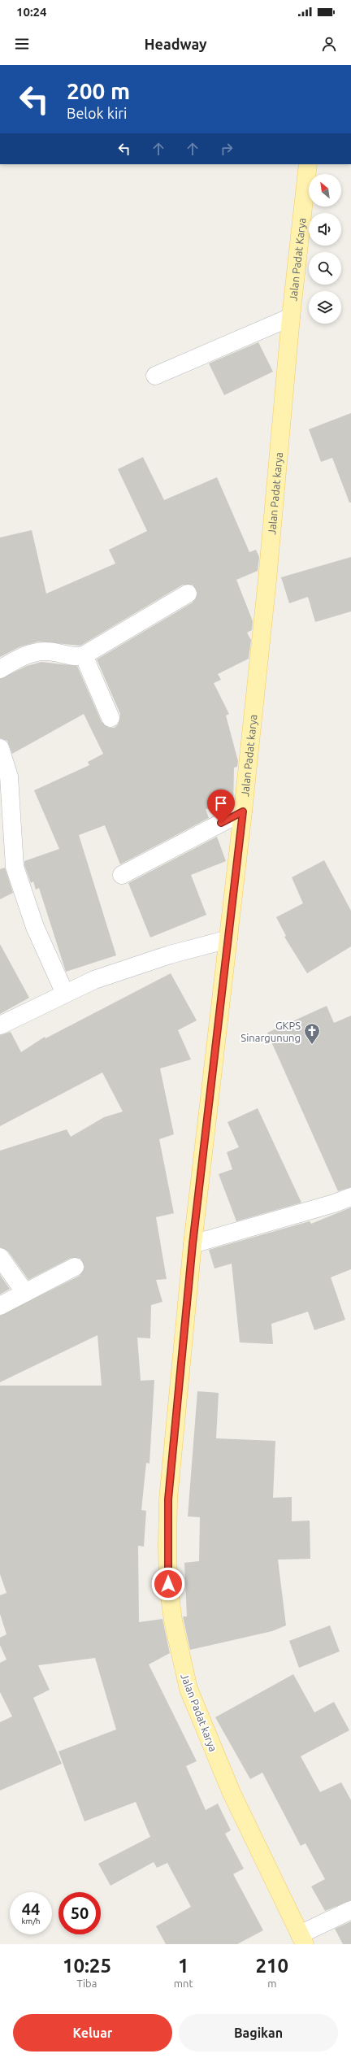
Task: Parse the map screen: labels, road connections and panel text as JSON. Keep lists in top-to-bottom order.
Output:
{
  "streets": {
    "main road": ["Jalan Padat Karya", "Jalan Padat karya"]
  },
  "crossings": [
    ["Jalan Padat Karya", "Jalan Padat karya"]
  ],
  "places": {
    "church": ["GKPS Sinargunung"]
  },
  "north": "top left",
  "page": {
    "status": "10:24",
    "header": "Headway",
    "turn": ["200 m", "Belok kiri"],
    "speed": "44 km/h",
    "limit": "50",
    "eta": [
      "10:25",
      "Tiba",
      "1",
      "mnt",
      "210",
      "m"
    ],
    "buttons": ["Keluar", "Bagikan"]
  }
}
